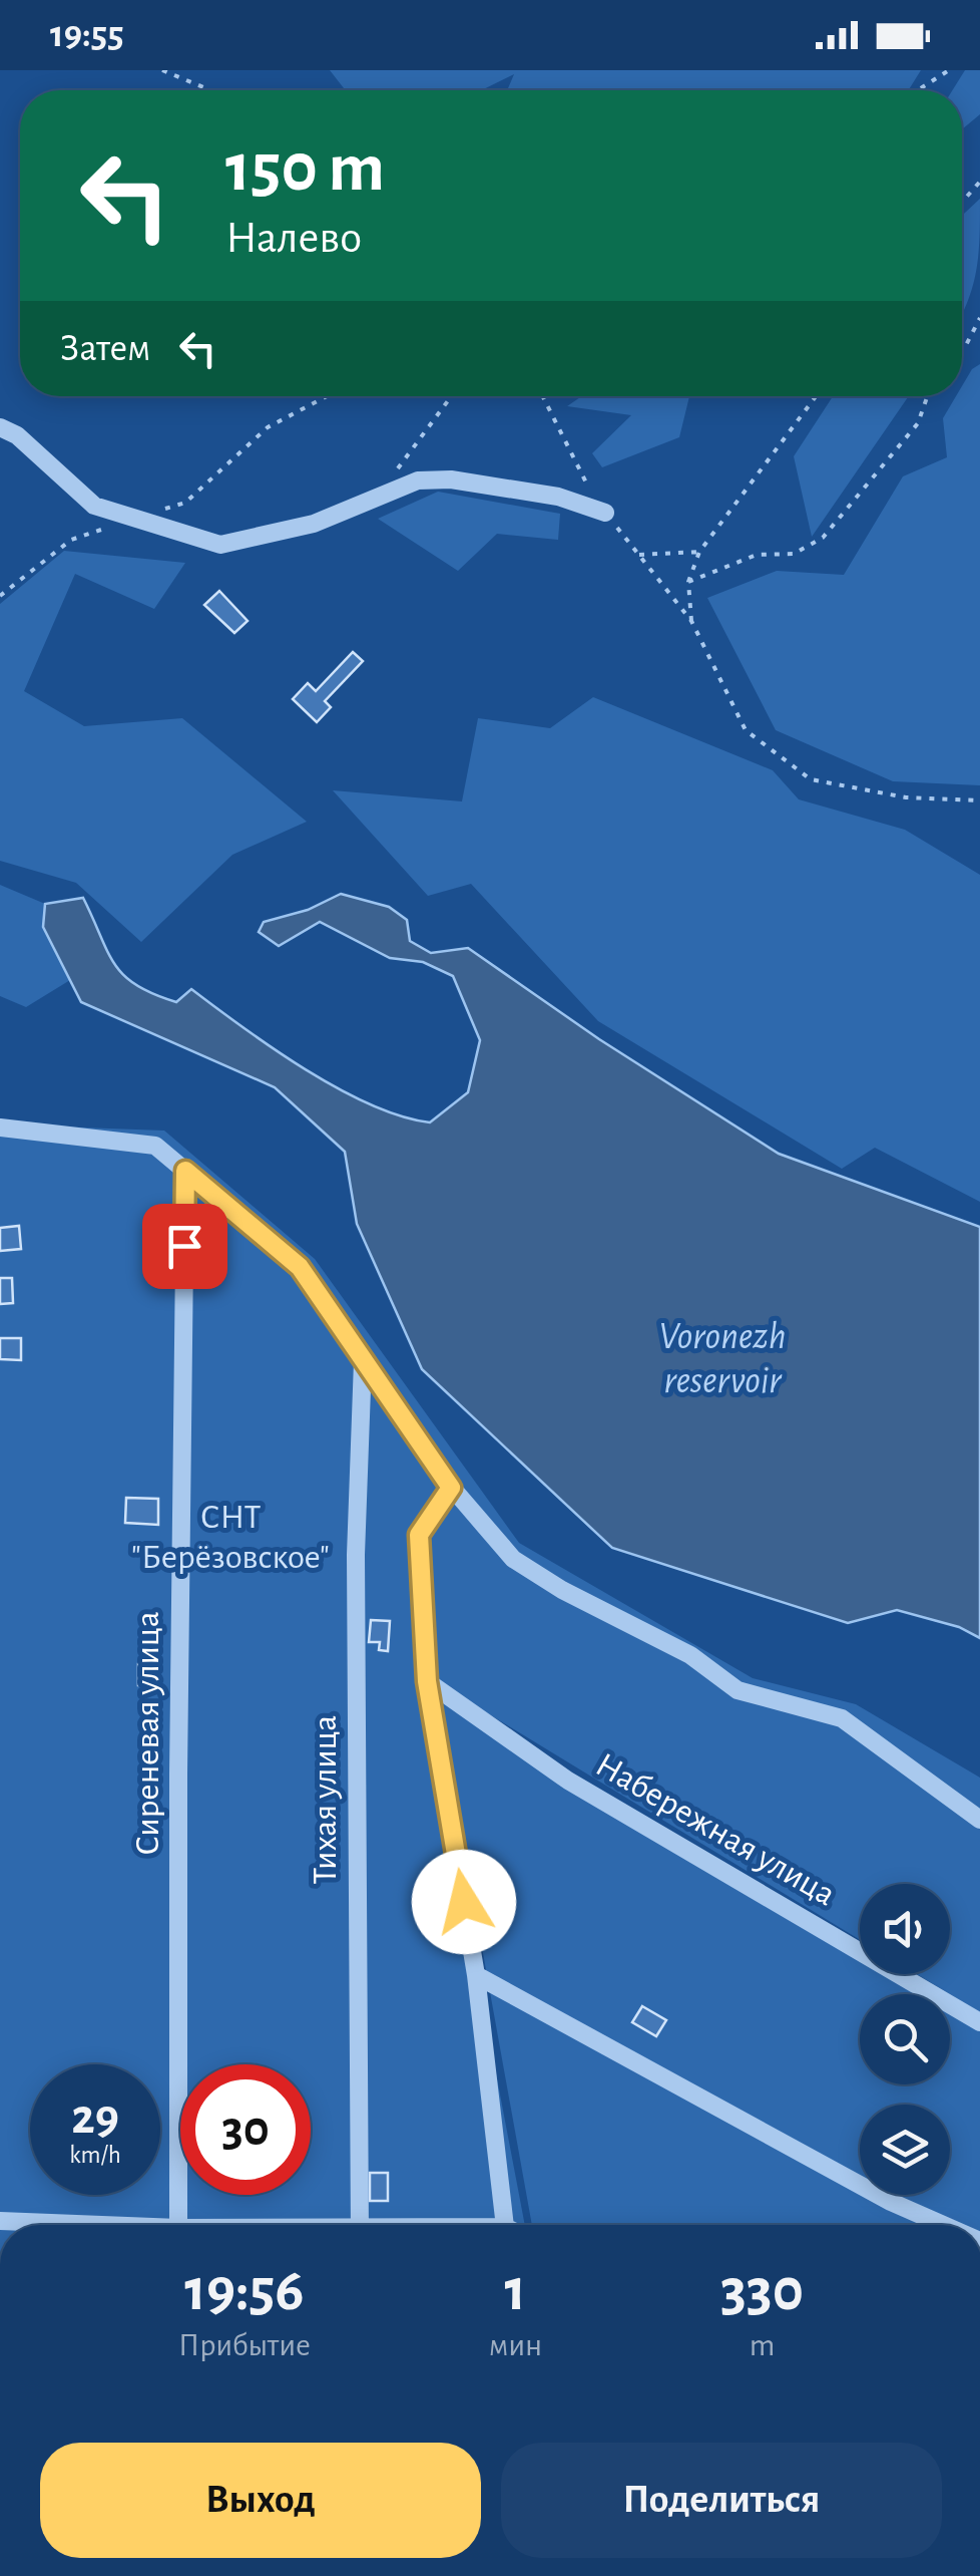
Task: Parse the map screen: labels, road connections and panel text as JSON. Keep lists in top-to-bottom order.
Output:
{
  "streets": {
    "street": ["Сиреневая улица", "Тихая улица", "Набережная улица"]
  },
  "water": ["Voronezh reservoir"],
  "parks": ["СНТ \"Берёзовское\""],
  "page": {
    "status": "19:55",
    "turn": ["150 m", "Налево"],
    "then": "Затем",
    "speed": "29 km/h",
    "limit": "30",
    "eta": [
      "19:56",
      "Прибытие",
      "1",
      "мин",
      "330",
      "m"
    ],
    "buttons": ["Выход", "Поделиться"]
  }
}
